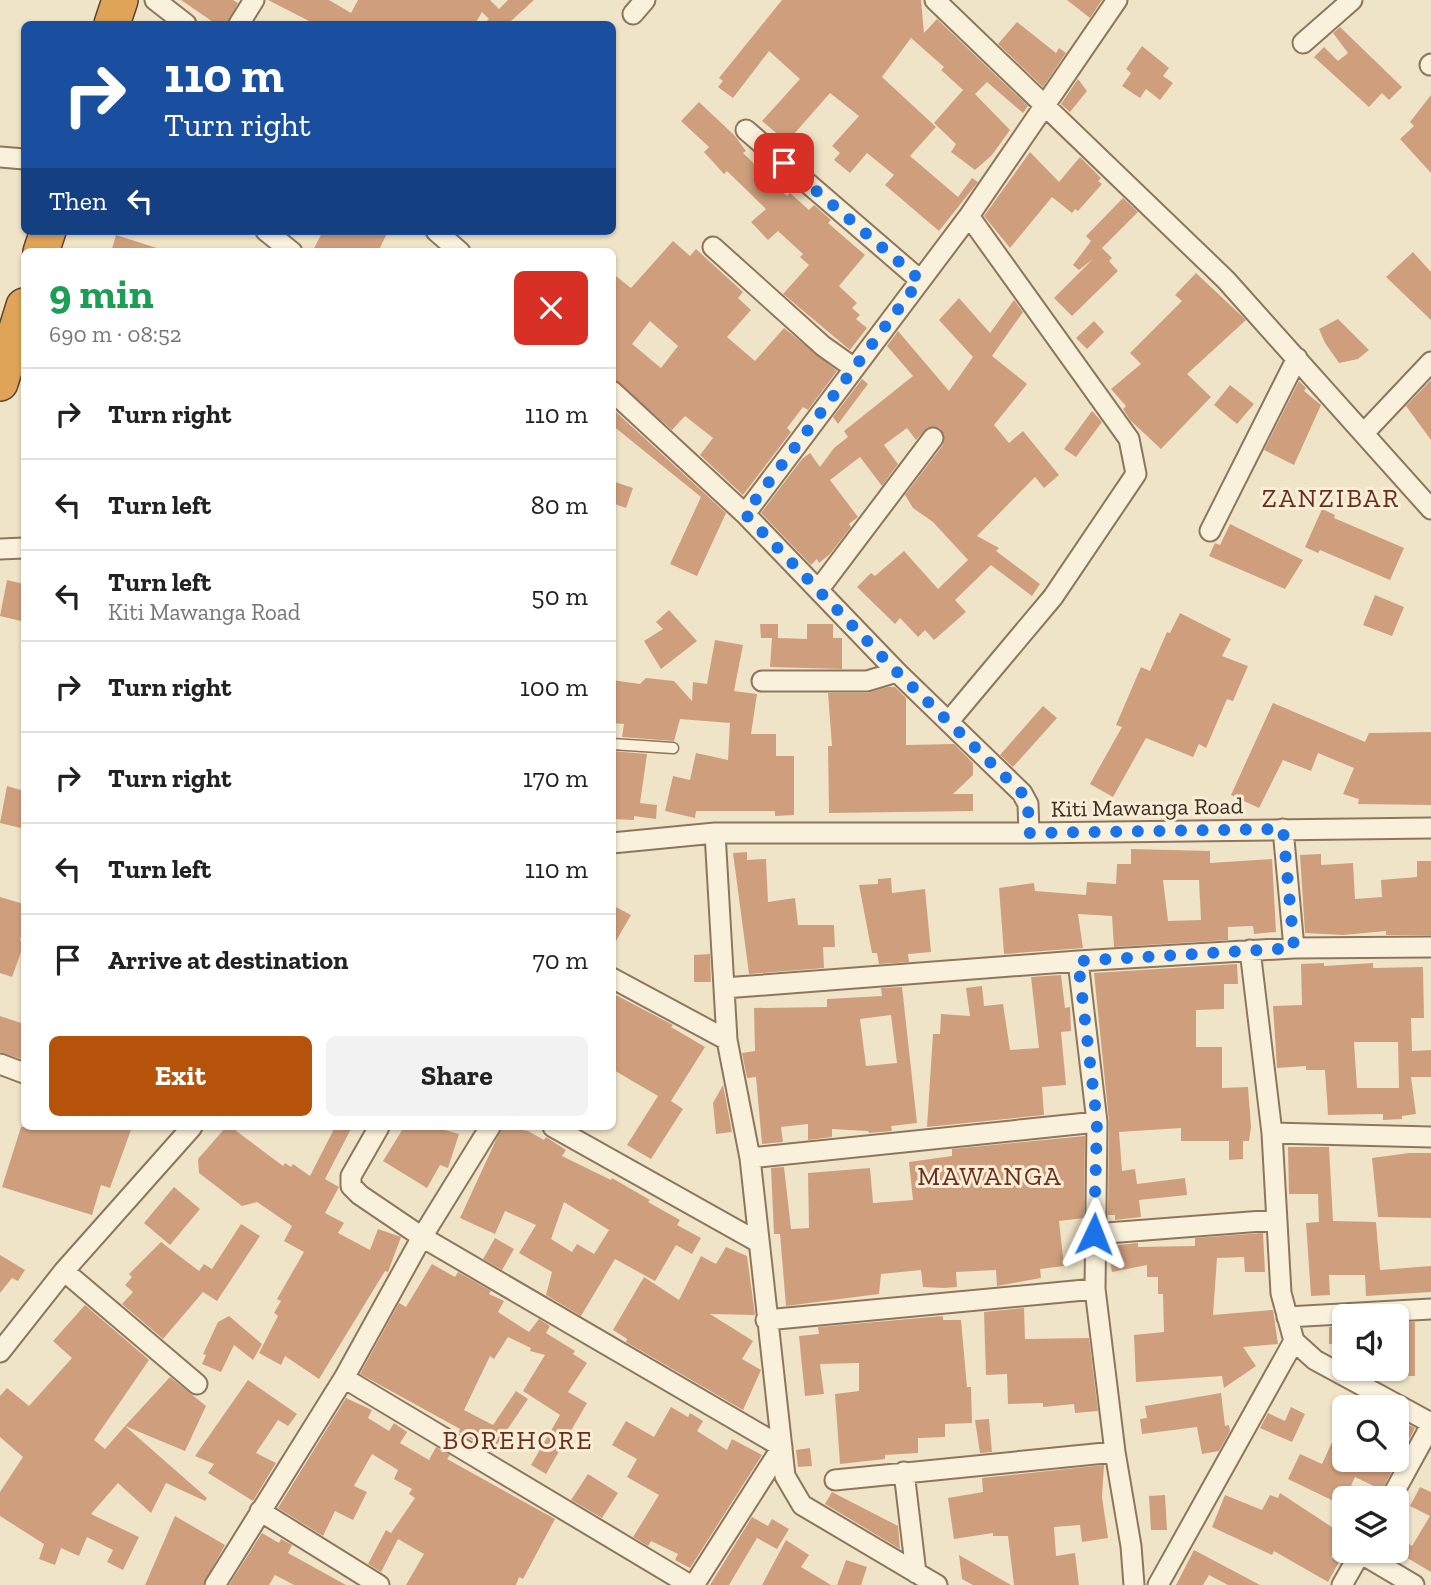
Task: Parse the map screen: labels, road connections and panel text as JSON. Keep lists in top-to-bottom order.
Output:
{
  "streets": {
    "street": ["Kiti Mawanga Road"]
  },
  "districts": ["ZANZIBAR", "MAWANGA", "BOREHORE"],
  "page": {
    "turn": ["110 m", "Turn right"],
    "then": "Then",
    "heading": ["9 min", "690 m · 08:52"],
    "list": [
      {
        "name": "Turn right",
        "value": "110 m"
      },
      {
        "name": "Turn left",
        "value": "80 m"
      },
      {
        "name": "Turn left",
        "note": "Kiti Mawanga Road",
        "value": "50 m"
      },
      {
        "name": "Turn right",
        "value": "100 m"
      },
      {
        "name": "Turn right",
        "value": "170 m"
      },
      {
        "name": "Turn left",
        "value": "110 m"
      },
      {
        "name": "Arrive at destination",
        "value": "70 m"
      }
    ],
    "buttons": ["Exit", "Share"]
  }
}
